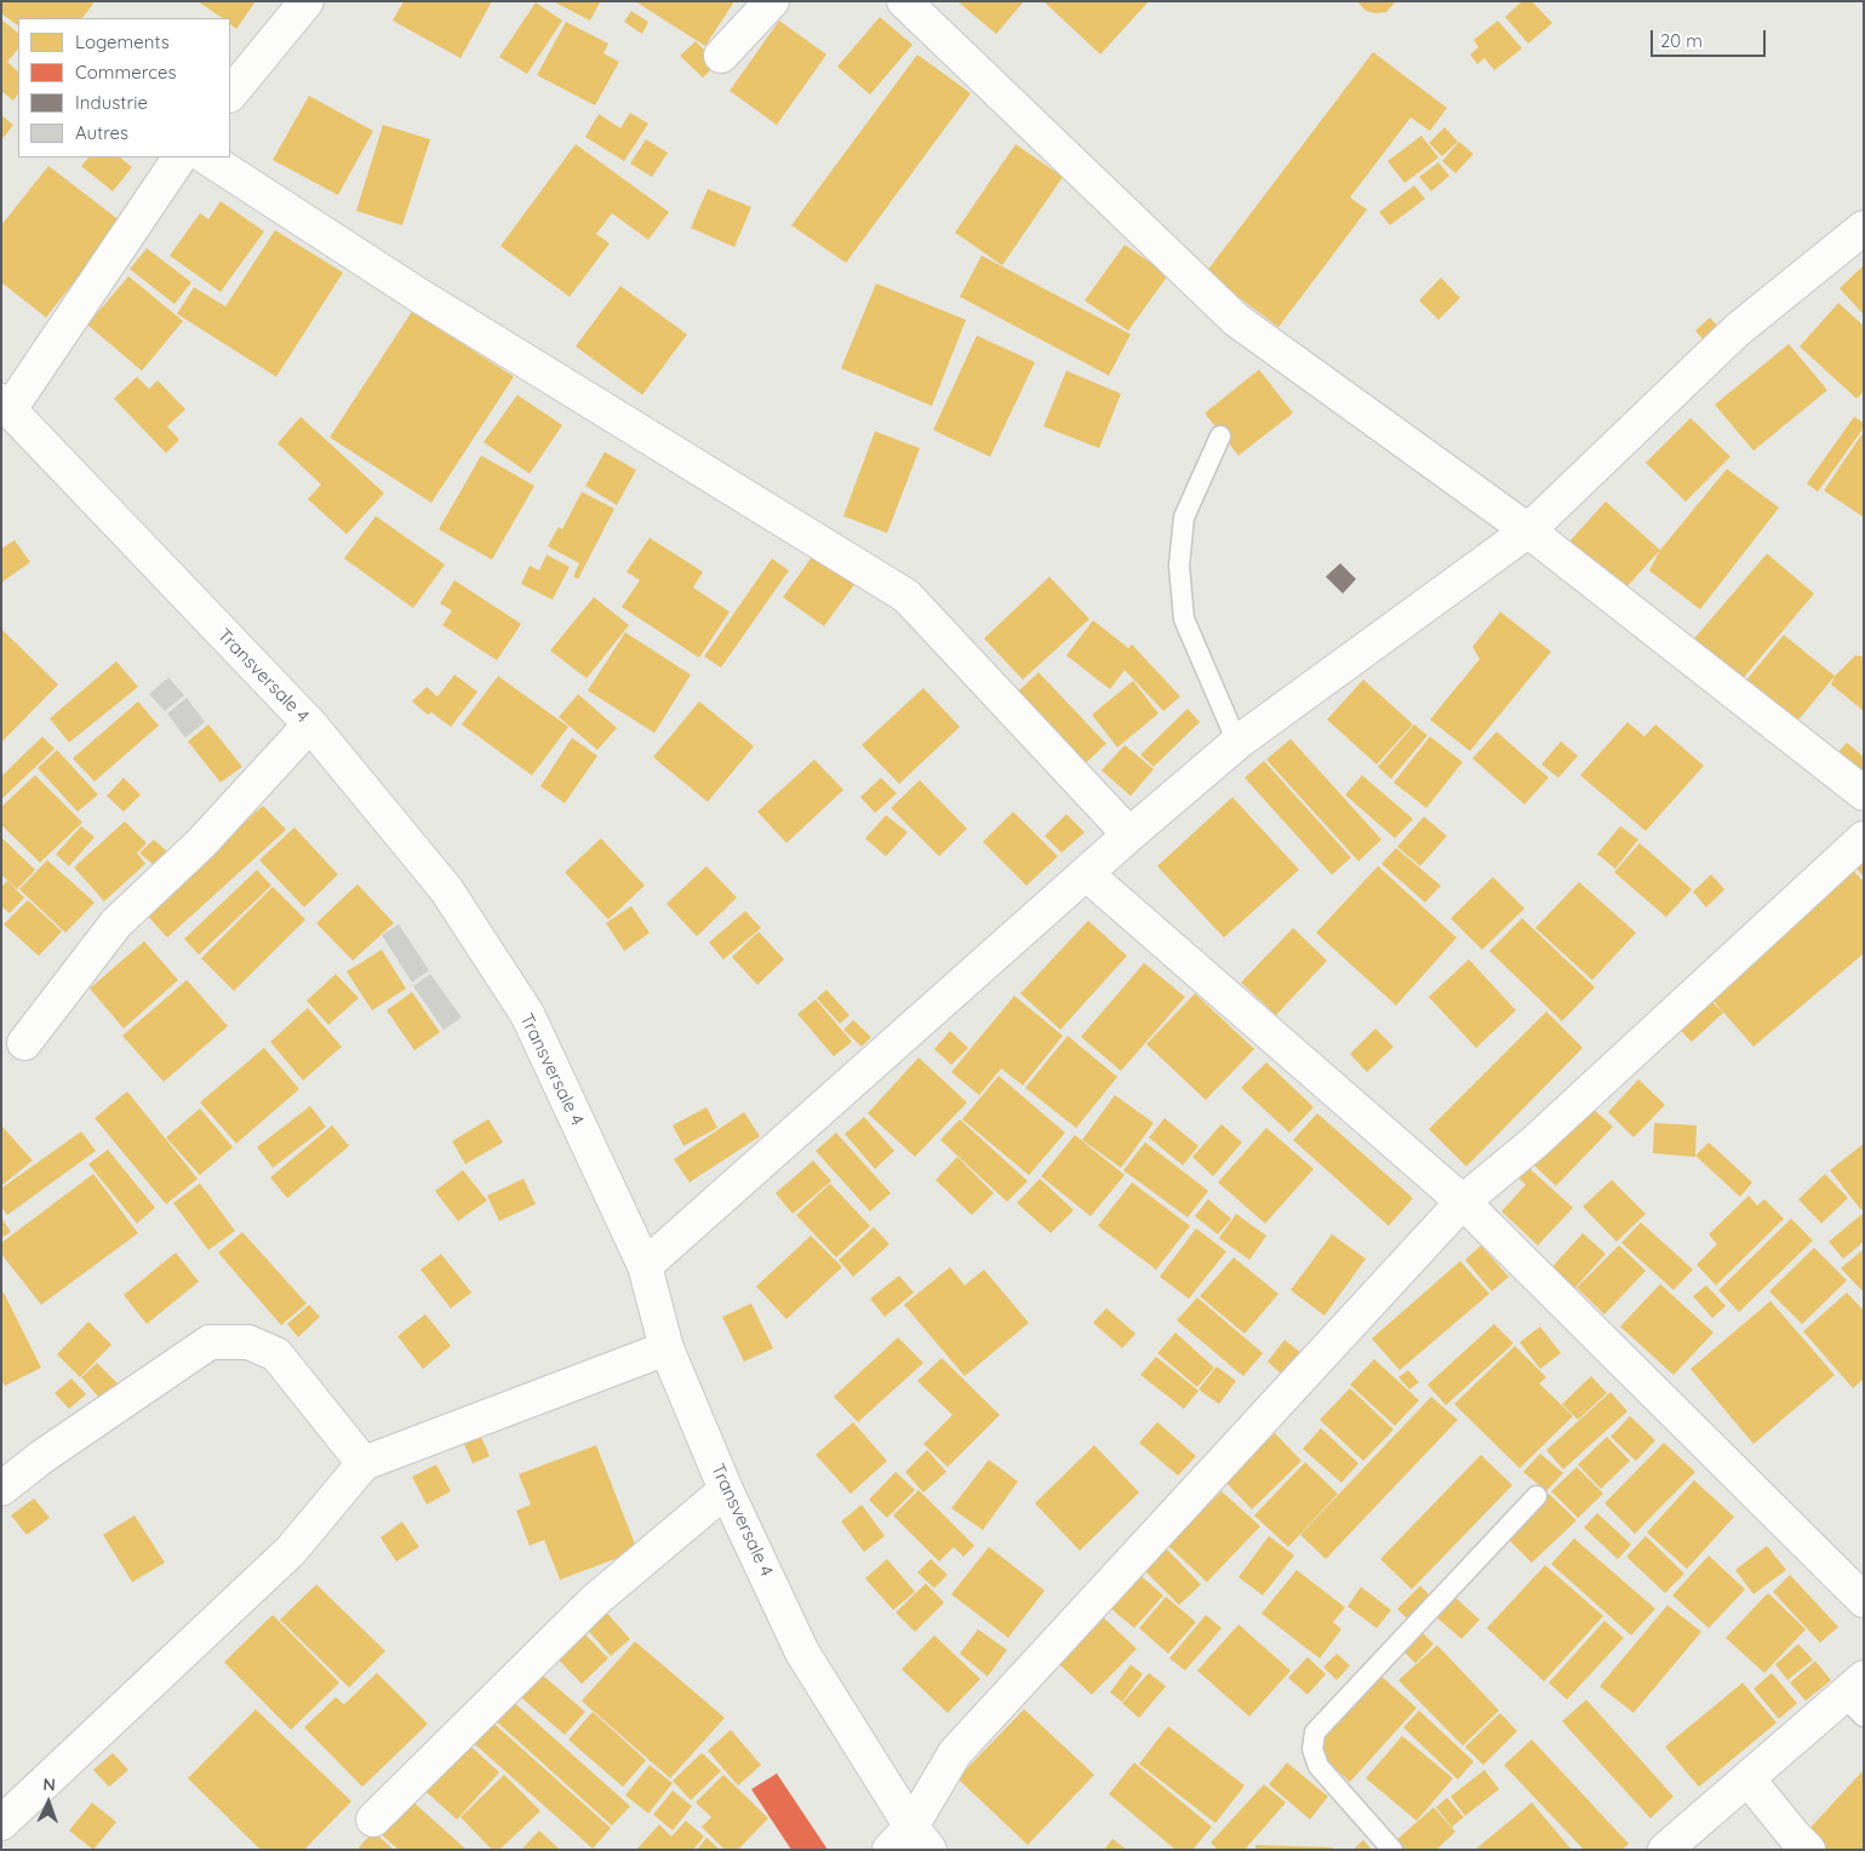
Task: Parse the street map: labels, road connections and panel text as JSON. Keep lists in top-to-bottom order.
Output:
{
  "streets": {
    "street": ["Transversale 4"]
  },
  "legend": [
    "Logements",
    "Commerces",
    "Industrie",
    "Autres"
  ],
  "scale_bar": "20 m",
  "north": "top"
}
